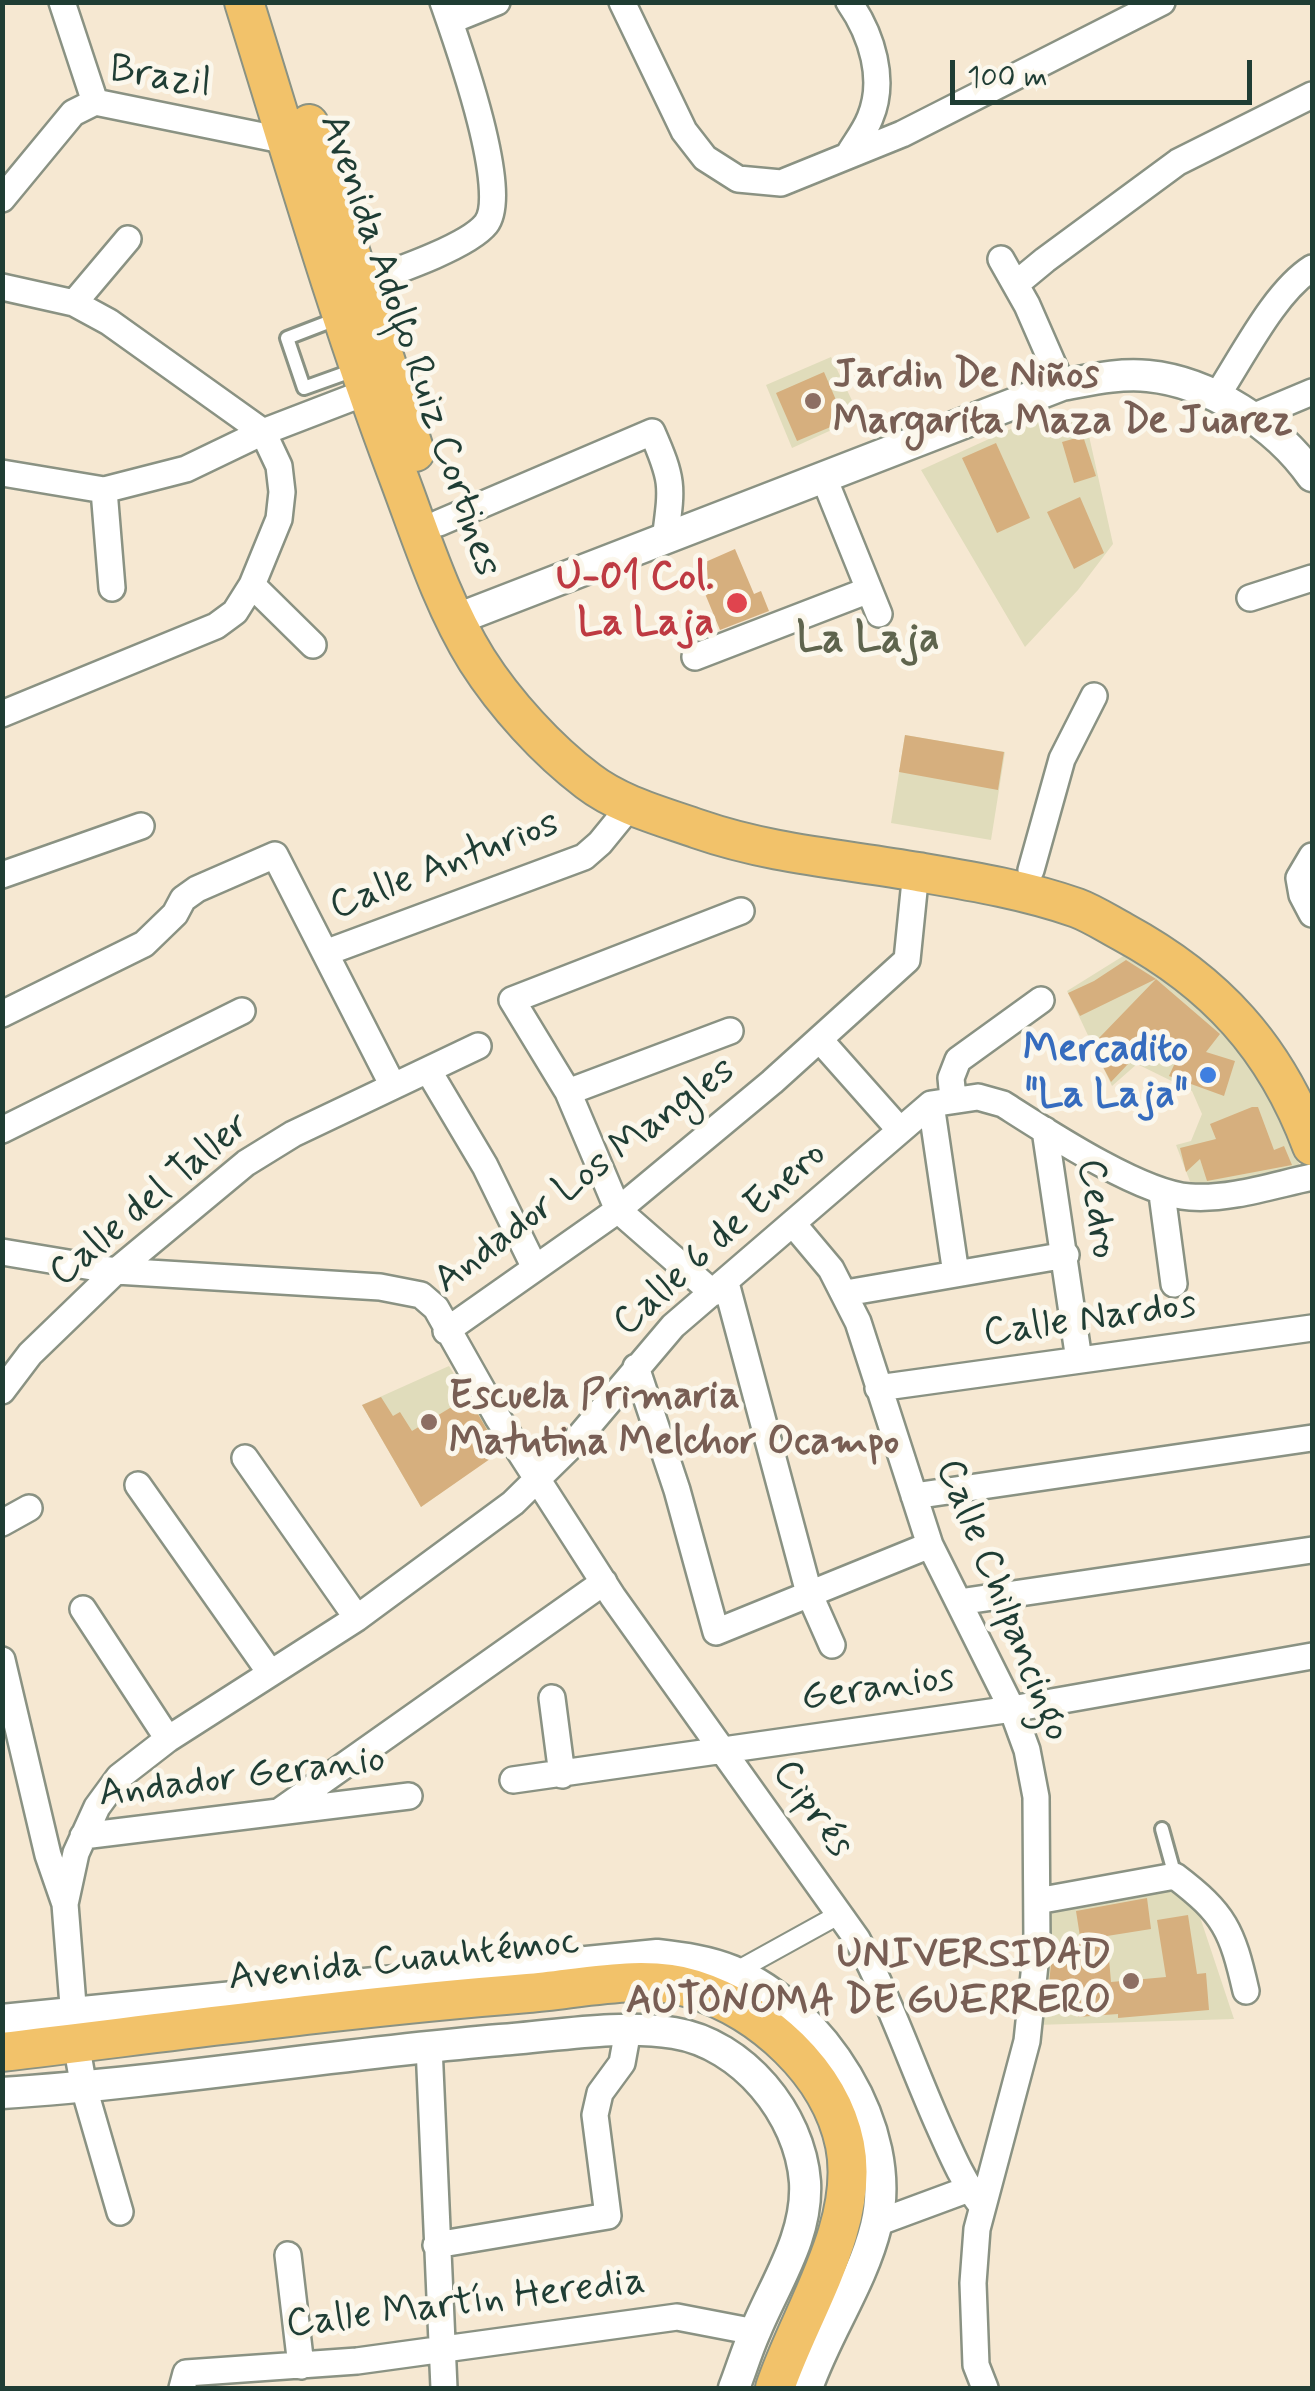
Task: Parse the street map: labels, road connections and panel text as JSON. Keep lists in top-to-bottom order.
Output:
{
  "streets": {
    "main road": ["Avenida Adolfo Ruiz Cortines", "Avenida Cuauhtémoc"],
    "street": [
      "Brazil",
      "Calle Anturios",
      "Andador Los Mangles",
      "Calle del Taller",
      "Cedro",
      "Calle 6 de Enero",
      "Calle Nardos",
      "Calle Chilpancingo",
      "Geranios",
      "Andador Geranio",
      "Ciprés",
      "Calle Martín Heredia"
    ]
  },
  "crossings": [
    ["Brazil", "Avenida Adolfo Ruiz Cortines"],
    ["Avenida Adolfo Ruiz Cortines", "Calle Anturios"],
    ["Avenida Adolfo Ruiz Cortines", "Andador Los Mangles"],
    ["Andador Los Mangles", "Ciprés"],
    ["Calle del Taller", "Ciprés"],
    ["Cedro", "Calle Nardos"],
    ["Calle 6 de Enero", "Calle Chilpancingo"],
    ["Calle 6 de Enero", "Andador Geranio"],
    ["Calle 6 de Enero", "Ciprés"],
    ["Calle 6 de Enero", "Avenida Cuauhtémoc"],
    ["Calle Nardos", "Calle Chilpancingo"],
    ["Calle Chilpancingo", "Geranios"],
    ["Calle Chilpancingo", "Ciprés"],
    ["Geranios", "Ciprés"]
  ],
  "districts": ["La Laja"],
  "places": [
    "Jardin De Niños Margarita Maza De Juarez",
    "U-01 Col. La Laja",
    "Mercadito \"La Laja\"",
    "Escuela Primaria Matutina Melchor Ocampo",
    "UNIVERSIDAD AUTONOMA DE GUERRERO"
  ],
  "scale_bar": "100 m"
}
